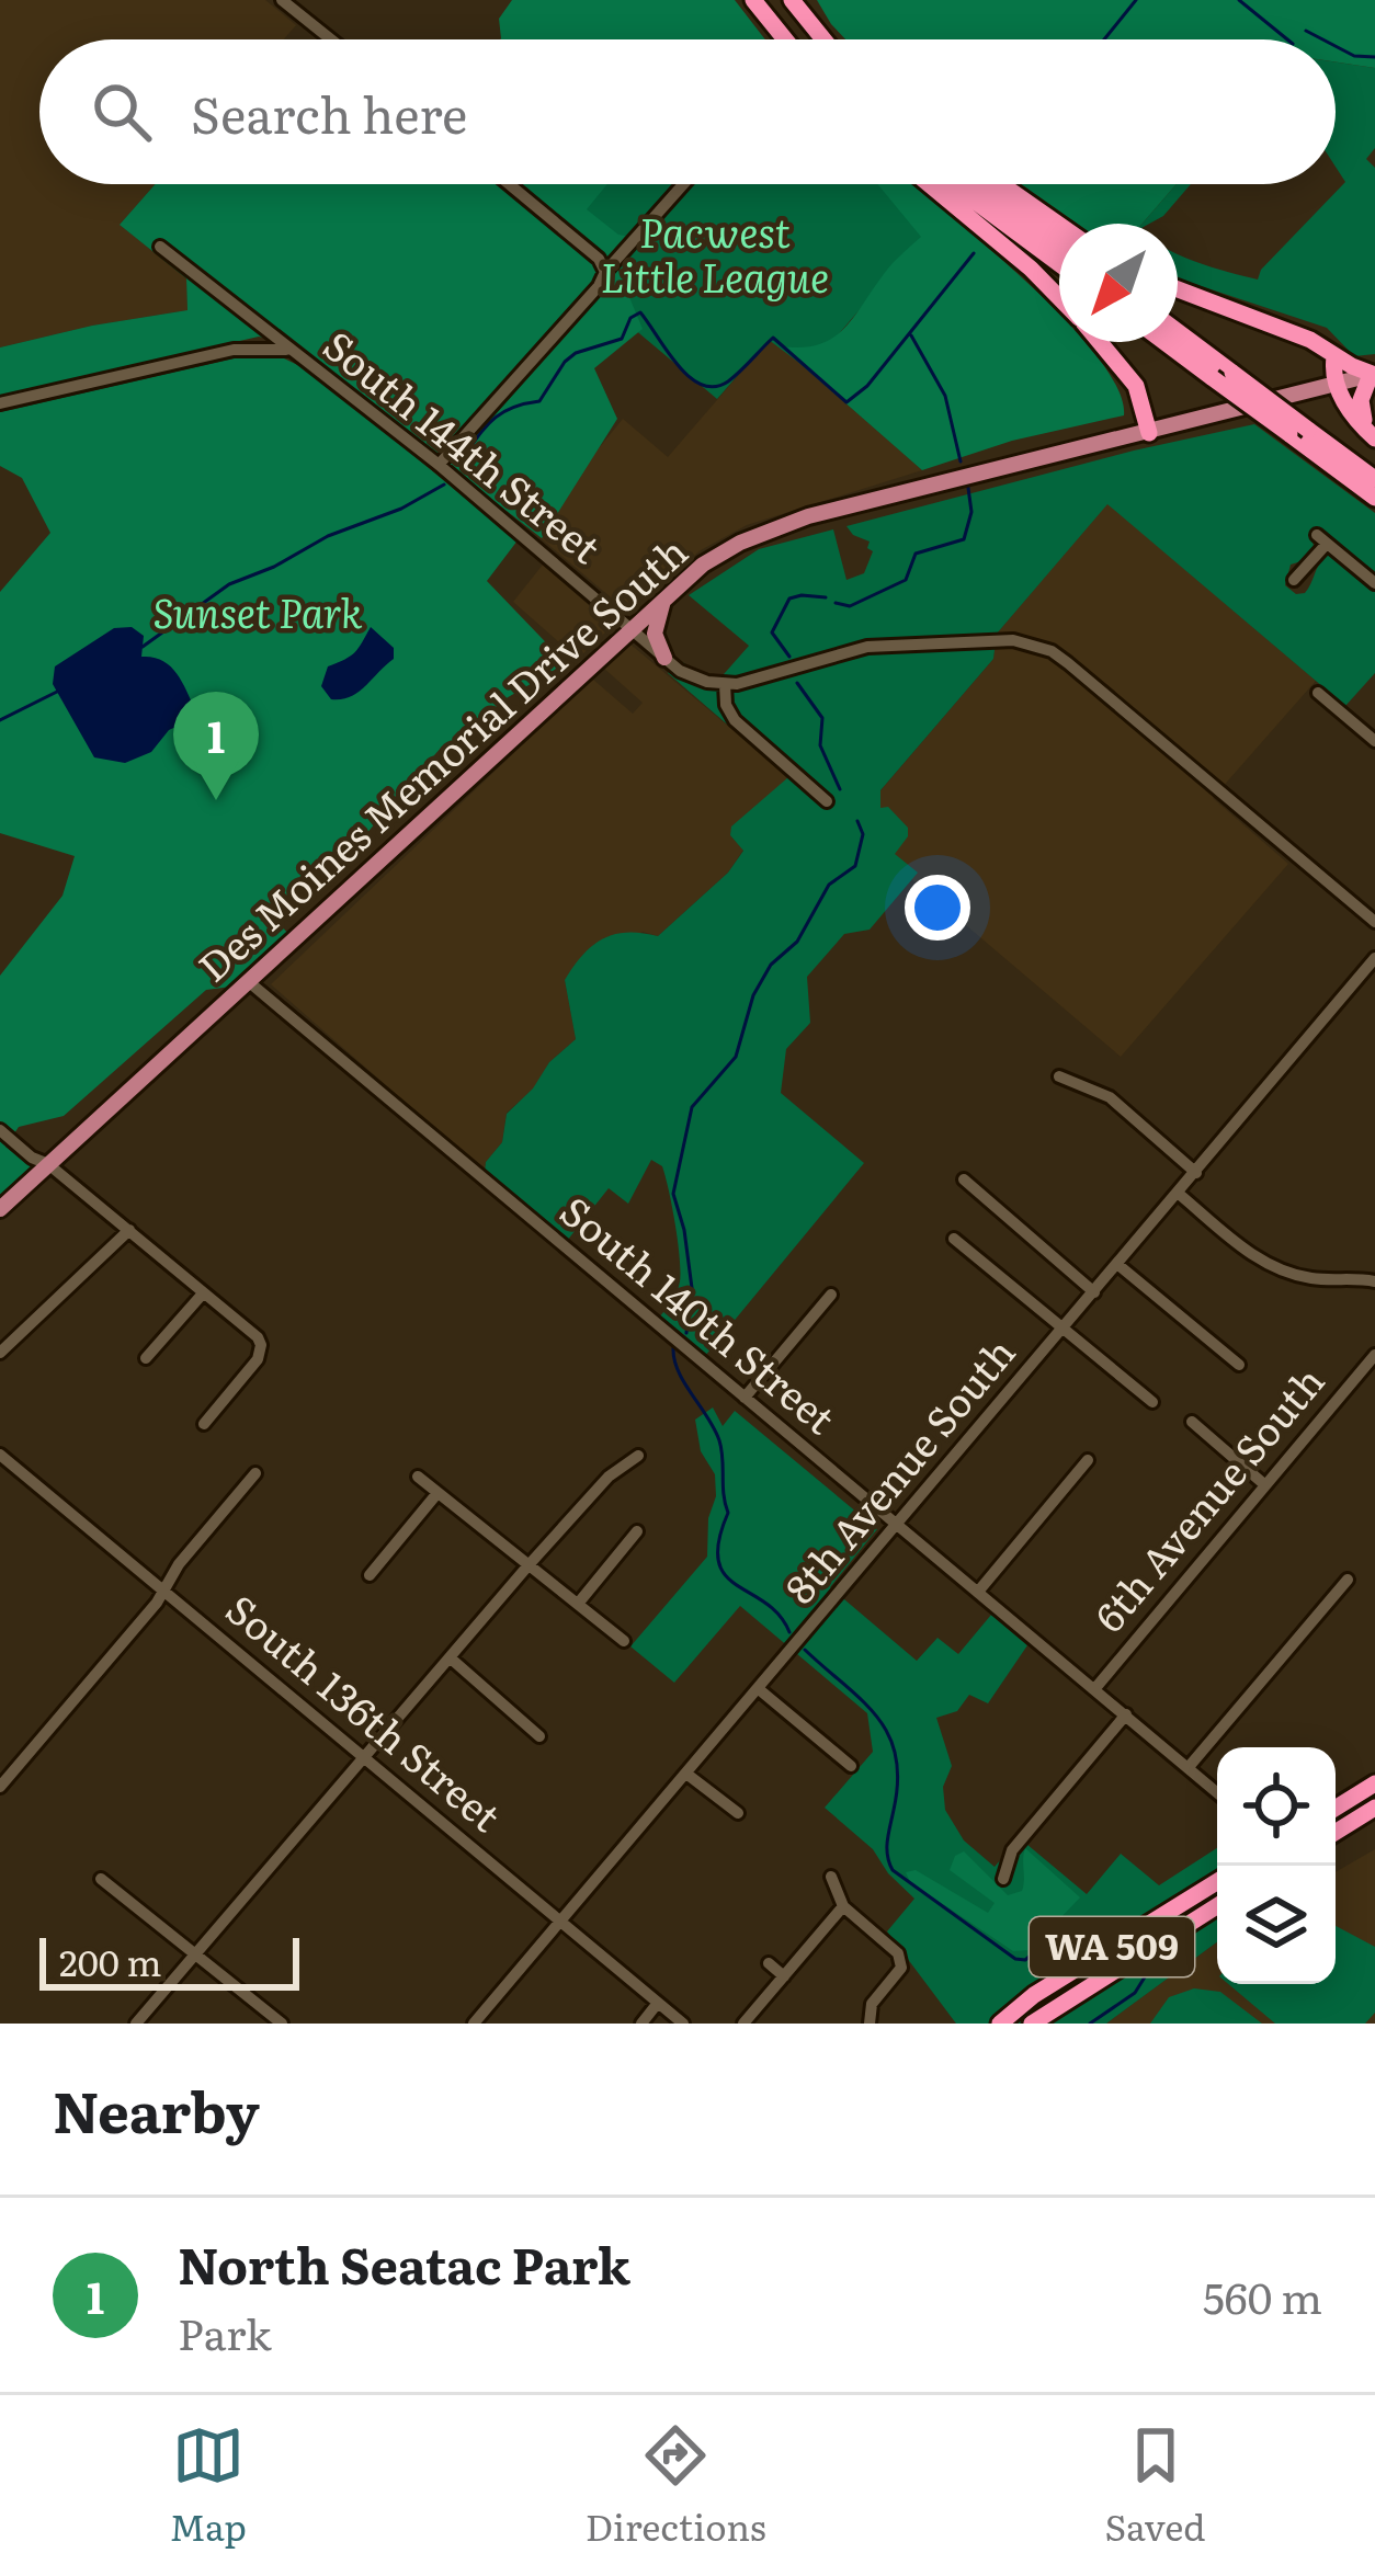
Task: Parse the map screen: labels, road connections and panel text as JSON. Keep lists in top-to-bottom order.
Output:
{
  "streets": {
    "highway": ["WA 509"],
    "main road": ["Des Moines Memorial Drive South"],
    "street": [
      "South 144th Street",
      "South 140th Street",
      "8th Avenue South",
      "6th Avenue South",
      "South 136th Street"
    ]
  },
  "crossings": [
    ["South 144th Street", "Des Moines Memorial Drive South"],
    ["Des Moines Memorial Drive South", "South 140th Street"],
    ["South 140th Street", "8th Avenue South"],
    ["South 140th Street", "6th Avenue South"],
    ["8th Avenue South", "South 136th Street"]
  ],
  "parks": ["Pacwest Little League", "Sunset Park"],
  "scale_bar": "200 m",
  "north": "bottom left",
  "page": {
    "search": "Search here",
    "pins": "1",
    "scale": "200 m",
    "heading": "Nearby",
    "list": [
      {
        "mark": "1",
        "name": "North Seatac Park",
        "note": "Park",
        "value": "560 m"
      }
    ],
    "nav": ["Map", "Directions", "Saved"]
  }
}
